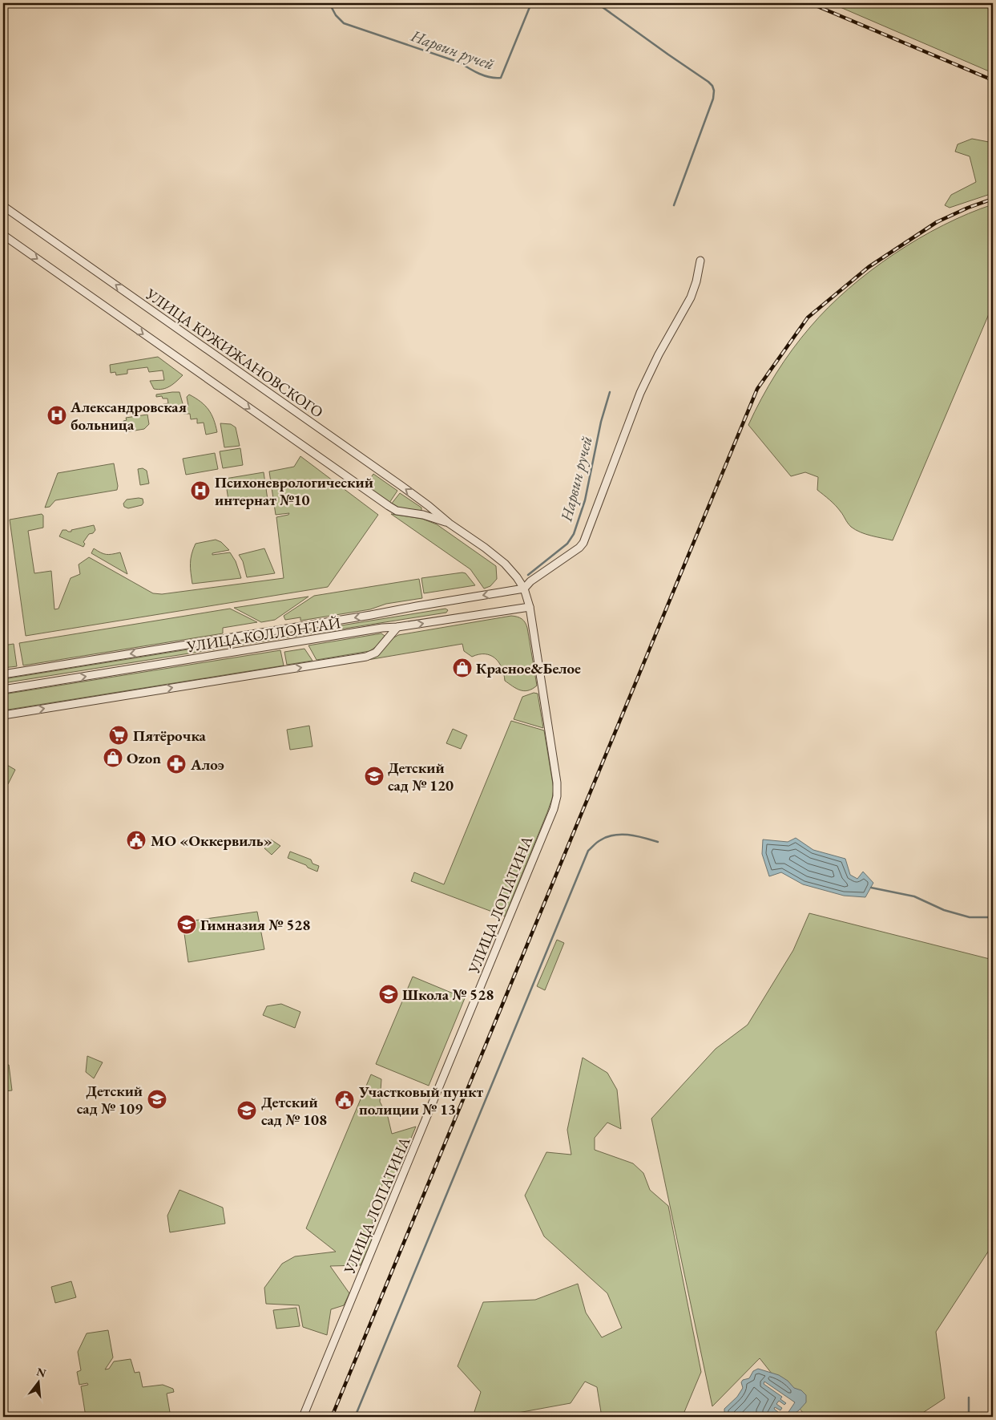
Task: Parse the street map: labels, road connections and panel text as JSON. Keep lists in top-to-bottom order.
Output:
{
  "streets": {
    "street": ["УЛИЦА КРЖИЖАНОВСКОГО", "УЛИЦА КОЛЛОНТАЙ", "УЛИЦА ЛОПАТИНА"]
  },
  "crossings": [
    ["УЛИЦА КРЖИЖАНОВСКОГО", "УЛИЦА КОЛЛОНТАЙ"],
    ["УЛИЦА КРЖИЖАНОВСКОГО", "УЛИЦА ЛОПАТИНА"],
    ["УЛИЦА КОЛЛОНТАЙ", "УЛИЦА ЛОПАТИНА"]
  ],
  "water": ["Нарвин ручей"],
  "places": {
    "hospital": ["Александровская больница", "Психоневрологический интернат №10"],
    "shop": ["Красное&Белое", "Ozon"],
    "supermarket": ["Пятёрочка"],
    "pharmacy": ["Алоэ"],
    "school or university": [
      "Детский сад № 120",
      "Гимназия № 528",
      "Школа № 528",
      "Детский сад № 109",
      "Детский сад № 108"
    ],
    "public building": ["МО «Оккервиль»", "Участковый пункт полиции № 13"]
  },
  "north": "top"
}
